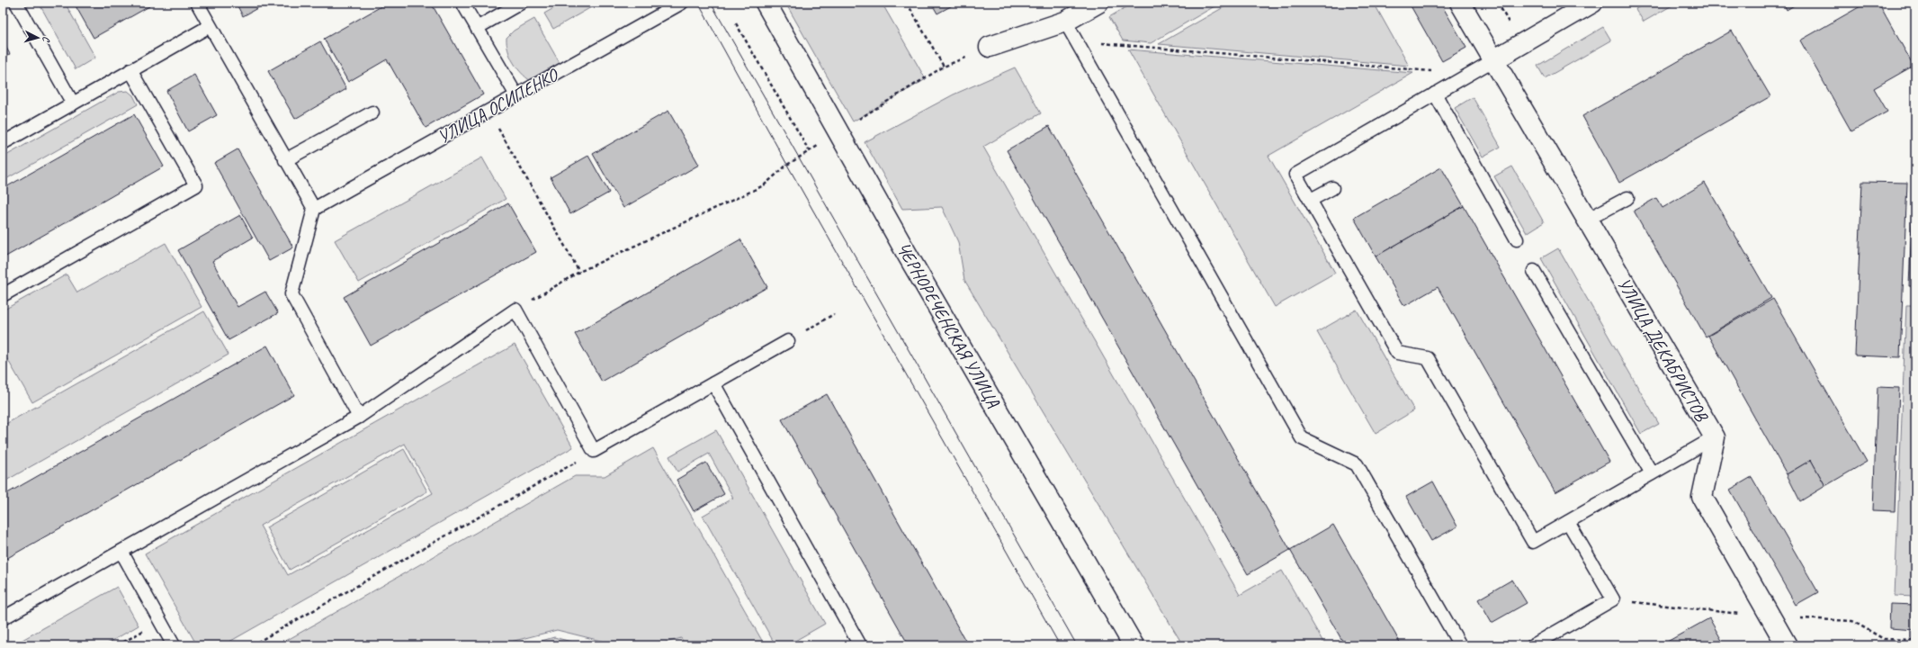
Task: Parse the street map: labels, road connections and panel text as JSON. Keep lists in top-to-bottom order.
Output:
{
  "streets": {
    "street": ["ЧЕРНОРЕЧЕНСКАЯ УЛИЦА", "УЛИЦА ДЕКАБРИСТОВ"],
    "lane": ["УЛИЦА ОСИПЕНКО"]
  },
  "north": "right"
}
